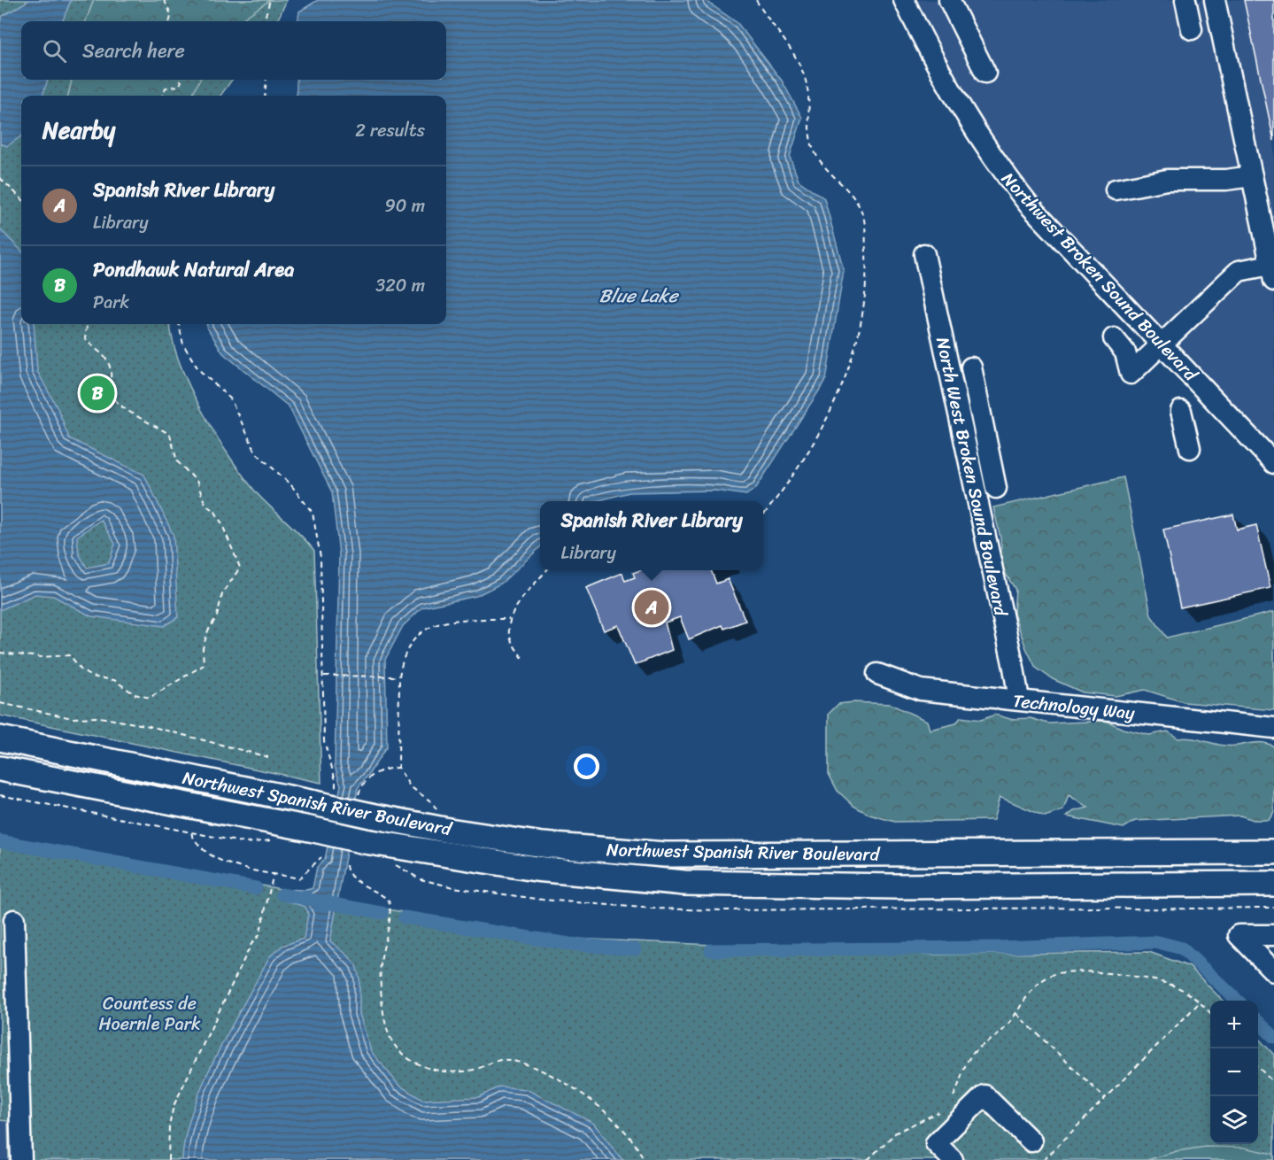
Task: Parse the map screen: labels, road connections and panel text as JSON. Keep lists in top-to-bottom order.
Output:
{
  "streets": {
    "main road": ["Northwest Spanish River Boulevard"],
    "street": ["Northwest Broken Sound Boulevard", "North West Broken Sound Boulevard", "Technology Way"]
  },
  "crossings": [
    ["North West Broken Sound Boulevard", "Technology Way"]
  ],
  "water": ["Blue Lake"],
  "parks": ["Countess de Hoernle Park"],
  "page": {
    "search": "Search here",
    "heading": ["Nearby", "2 results"],
    "list": [
      {
        "mark": "A",
        "name": "Spanish River Library",
        "note": "Library",
        "value": "90 m"
      },
      {
        "mark": "B",
        "name": "Pondhawk Natural Area",
        "note": "Park",
        "value": "320 m"
      }
    ],
    "pins": ["B", "A"],
    "popup": ["Spanish River Library", "Library"],
    "map_buttons": ["+", "−"]
  }
}
